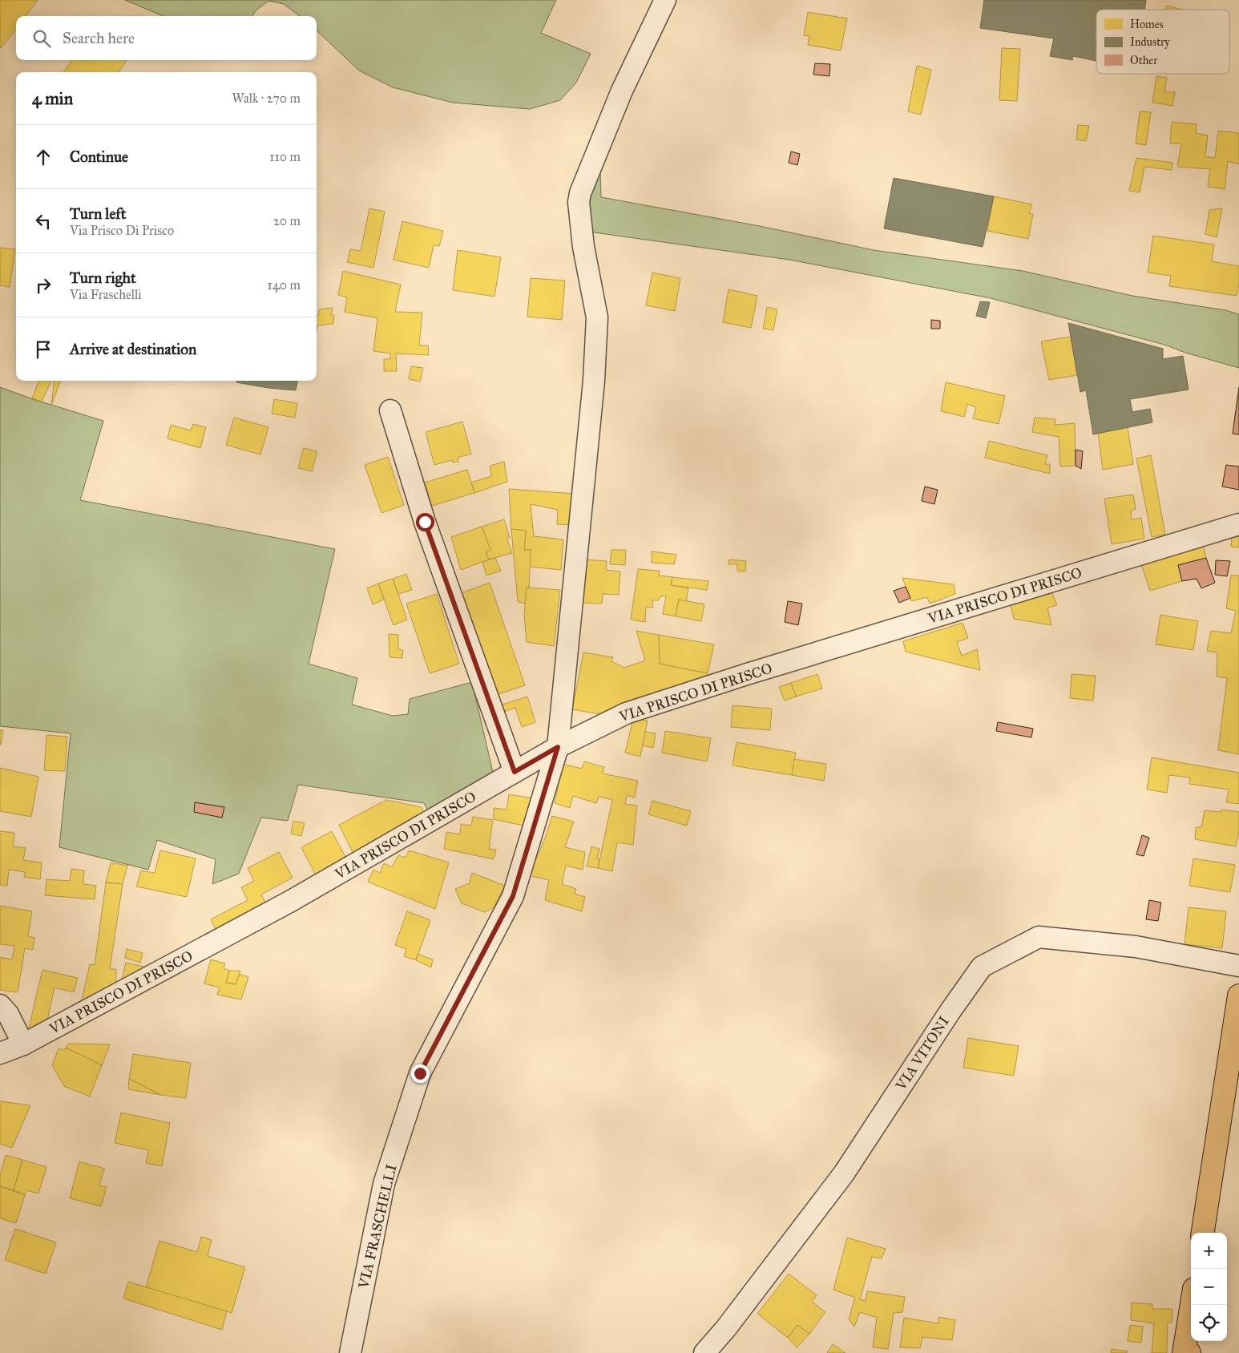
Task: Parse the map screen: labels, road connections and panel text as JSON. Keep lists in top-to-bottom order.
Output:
{
  "streets": {
    "street": ["VIA PRISCO DI PRISCO", "VIA VITONI", "VIA FRASCHELLI"]
  },
  "crossings": [
    ["VIA PRISCO DI PRISCO", "VIA FRASCHELLI"]
  ],
  "legend": ["Homes", "Industry", "Other"],
  "page": {
    "search": "Search here",
    "heading": ["4 min", "Walk · 270 m"],
    "list": [
      ["Continue", "110 m"],
      ["Turn left", "Via Prisco Di Prisco", "20 m"],
      ["Turn right", "Via Fraschelli", "140 m"],
      "Arrive at destination"
    ],
    "map_buttons": ["+", "−"]
  }
}
